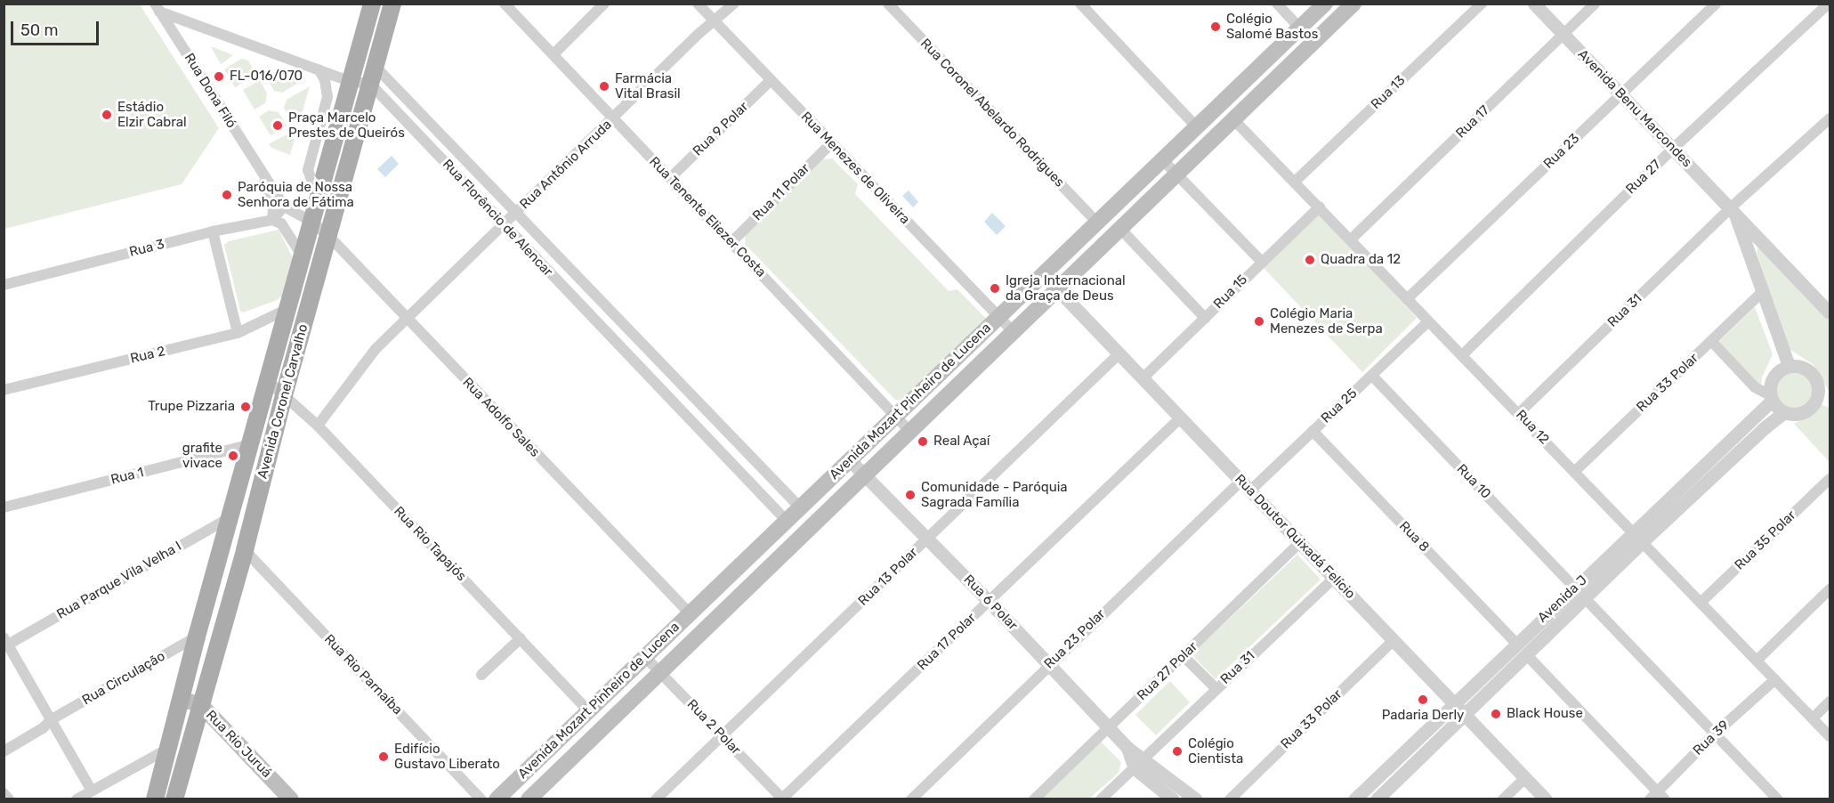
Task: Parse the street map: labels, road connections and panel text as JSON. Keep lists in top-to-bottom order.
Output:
{
  "streets": {
    "main road": ["Avenida Coronel Carvalho", "Avenida Mozart Pinheiro de Lucena", "Rua Rio Juruá"],
    "street": [
      "Rua Dona Filó",
      "Rua 13",
      "Avenida Benu Marcondes",
      "Rua Coronel Abelardo Rodrigues",
      "Rua 17",
      "Rua 9 Polar",
      "Rua 23",
      "Rua Antônio Arruda",
      "Rua Menezes de Oliveira",
      "Rua 27",
      "Rua 11 Polar",
      "Rua Tenente Eliezer Costa",
      "Rua Florêncio de Alencar",
      "Rua 3",
      "Rua 15",
      "Rua 31",
      "Rua 2",
      "Rua 33 Polar",
      "Rua 25",
      "Rua Adolfo Sales",
      "Rua 12",
      "Rua 1",
      "Rua 10",
      "Rua Doutor Quixadá Felício",
      "Rua 8",
      "Rua 35 Polar",
      "Rua Rio Tapajós",
      "Rua 13 Polar",
      "Rua Parque Vila Velha I",
      "Avenida J",
      "Rua 6 Polar",
      "Rua 23 Polar",
      "Rua 17 Polar",
      "Rua 27 Polar",
      "Rua Rio Parnaíba",
      "Rua Circulação",
      "Rua 2 Polar",
      "Rua 39"
    ]
  },
  "crossings": [
    ["Rua Dona Filó", "Rua 3"],
    ["Rua Dona Filó", "Avenida Coronel Carvalho"],
    ["Rua Dona Filó", "Rua Adolfo Sales"],
    ["Rua 13", "Rua 12"],
    ["Avenida Benu Marcondes", "Rua 17"],
    ["Avenida Benu Marcondes", "Rua 23"],
    ["Avenida Benu Marcondes", "Rua 27"],
    ["Avenida Benu Marcondes", "Rua 31"],
    ["Avenida Benu Marcondes", "Rua 33 Polar"],
    ["Avenida Benu Marcondes", "Avenida J"],
    ["Rua Coronel Abelardo Rodrigues", "Avenida Mozart Pinheiro de Lucena"],
    ["Rua 17", "Rua 12"],
    ["Rua 9 Polar", "Rua Menezes de Oliveira"],
    ["Rua 9 Polar", "Rua Tenente Eliezer Costa"],
    ["Rua 23", "Rua 12"],
    ["Rua Antônio Arruda", "Rua Menezes de Oliveira"],
    ["Rua Antônio Arruda", "Rua Tenente Eliezer Costa"],
    ["Rua Antônio Arruda", "Rua Florêncio de Alencar"],
    ["Rua Antônio Arruda", "Rua Adolfo Sales"],
    ["Rua Antônio Arruda", "Rua Rio Tapajós"],
    ["Rua Menezes de Oliveira", "Rua 11 Polar"],
    ["Rua Menezes de Oliveira", "Avenida Mozart Pinheiro de Lucena"],
    ["Rua 27", "Rua 12"],
    ["Rua 11 Polar", "Rua Tenente Eliezer Costa"],
    ["Rua Tenente Eliezer Costa", "Avenida Mozart Pinheiro de Lucena"],
    ["Rua Florêncio de Alencar", "Avenida Coronel Carvalho"],
    ["Rua Florêncio de Alencar", "Avenida Mozart Pinheiro de Lucena"],
    ["Rua 15", "Rua 12"],
    ["Rua 15", "Rua Doutor Quixadá Felício"],
    ["Rua 31", "Rua 12"],
    ["Rua 31", "Rua Doutor Quixadá Felício"],
    ["Rua 31", "Rua 6 Polar"],
    ["Rua 2", "Avenida Coronel Carvalho"],
    ["Rua 33 Polar", "Rua 12"],
    ["Rua 33 Polar", "Rua Doutor Quixadá Felício"],
    ["Avenida Coronel Carvalho", "Rua Adolfo Sales"],
    ["Avenida Coronel Carvalho", "Rua 1"],
    ["Avenida Coronel Carvalho", "Rua Rio Tapajós"],
    ["Avenida Coronel Carvalho", "Rua Parque Vila Velha I"],
    ["Avenida Coronel Carvalho", "Rua Rio Parnaíba"],
    ["Avenida Coronel Carvalho", "Rua Circulação"],
    ["Avenida Coronel Carvalho", "Rua Rio Juruá"],
    ["Avenida Mozart Pinheiro de Lucena", "Rua Adolfo Sales"],
    ["Avenida Mozart Pinheiro de Lucena", "Rua 12"],
    ["Avenida Mozart Pinheiro de Lucena", "Rua Doutor Quixadá Felício"],
    ["Avenida Mozart Pinheiro de Lucena", "Rua Rio Tapajós"],
    ["Avenida Mozart Pinheiro de Lucena", "Rua 6 Polar"],
    ["Avenida Mozart Pinheiro de Lucena", "Rua 2 Polar"],
    ["Rua 25", "Rua 12"],
    ["Rua 25", "Rua 10"],
    ["Rua 25", "Rua Doutor Quixadá Felício"],
    ["Rua 25", "Rua 8"],
    ["Rua 25", "Rua 23 Polar"],
    ["Rua 12", "Rua 35 Polar"],
    ["Rua 12", "Avenida J"],
    ["Rua 12", "Rua 39"],
    ["Rua 10", "Avenida J"],
    ["Rua Doutor Quixadá Felício", "Rua 13 Polar"],
    ["Rua Doutor Quixadá Felício", "Avenida J"],
    ["Rua Doutor Quixadá Felício", "Rua 23 Polar"],
    ["Rua Doutor Quixadá Felício", "Rua 17 Polar"],
    ["Rua Doutor Quixadá Felício", "Rua 27 Polar"],
    ["Rua 8", "Avenida J"],
    ["Rua 13 Polar", "Rua 6 Polar"],
    ["Rua 13 Polar", "Rua 2 Polar"],
    ["Rua 6 Polar", "Rua 23 Polar"],
    ["Rua 6 Polar", "Rua 17 Polar"],
    ["Rua 6 Polar", "Rua 27 Polar"],
    ["Rua 17 Polar", "Rua 2 Polar"]
  ],
  "places": [
    "Colégio Salomé Bastos",
    "FL-016/070",
    "Farmácia Vital Brasil",
    "Estádio Elzir Cabral",
    "Praça Marcelo Prestes de Queirós",
    "Paróquia de Nossa Senhora de Fátima",
    "Quadra da 12",
    "Igreja Internacional da Graça de Deus",
    "Colégio Maria Menezes de Serpa",
    "Trupe Pizzaria",
    "Real Açaí",
    "grafite vivace",
    "Comunidade - Paróquia Sagrada Família",
    "Padaria Derly",
    "Black House",
    "Colégio Cientista",
    "Edifício Gustavo Liberato"
  ],
  "scale_bar": "50 m"
}
